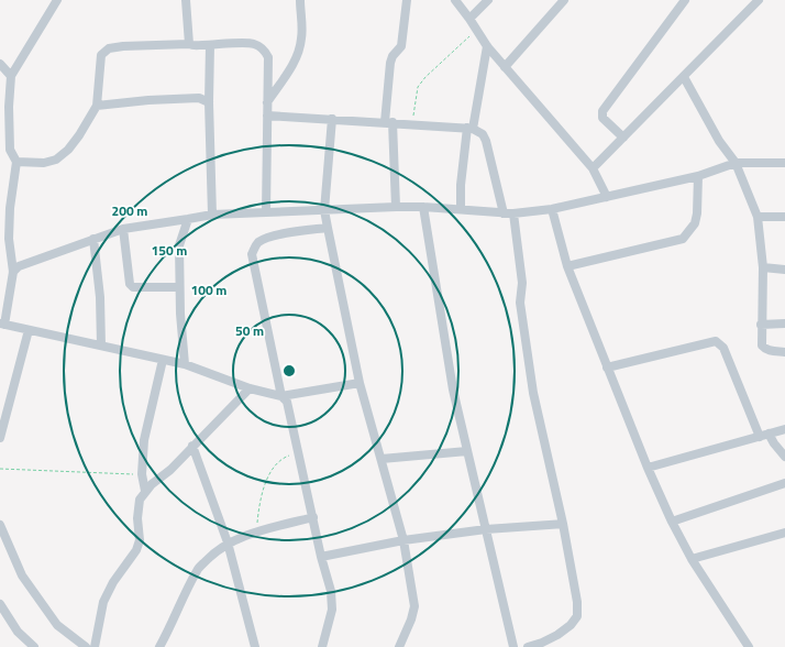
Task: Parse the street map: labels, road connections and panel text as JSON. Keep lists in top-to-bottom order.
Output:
{
  "rings": [
    "200 m",
    "150 m",
    "100 m",
    "50 m"
  ]
}
